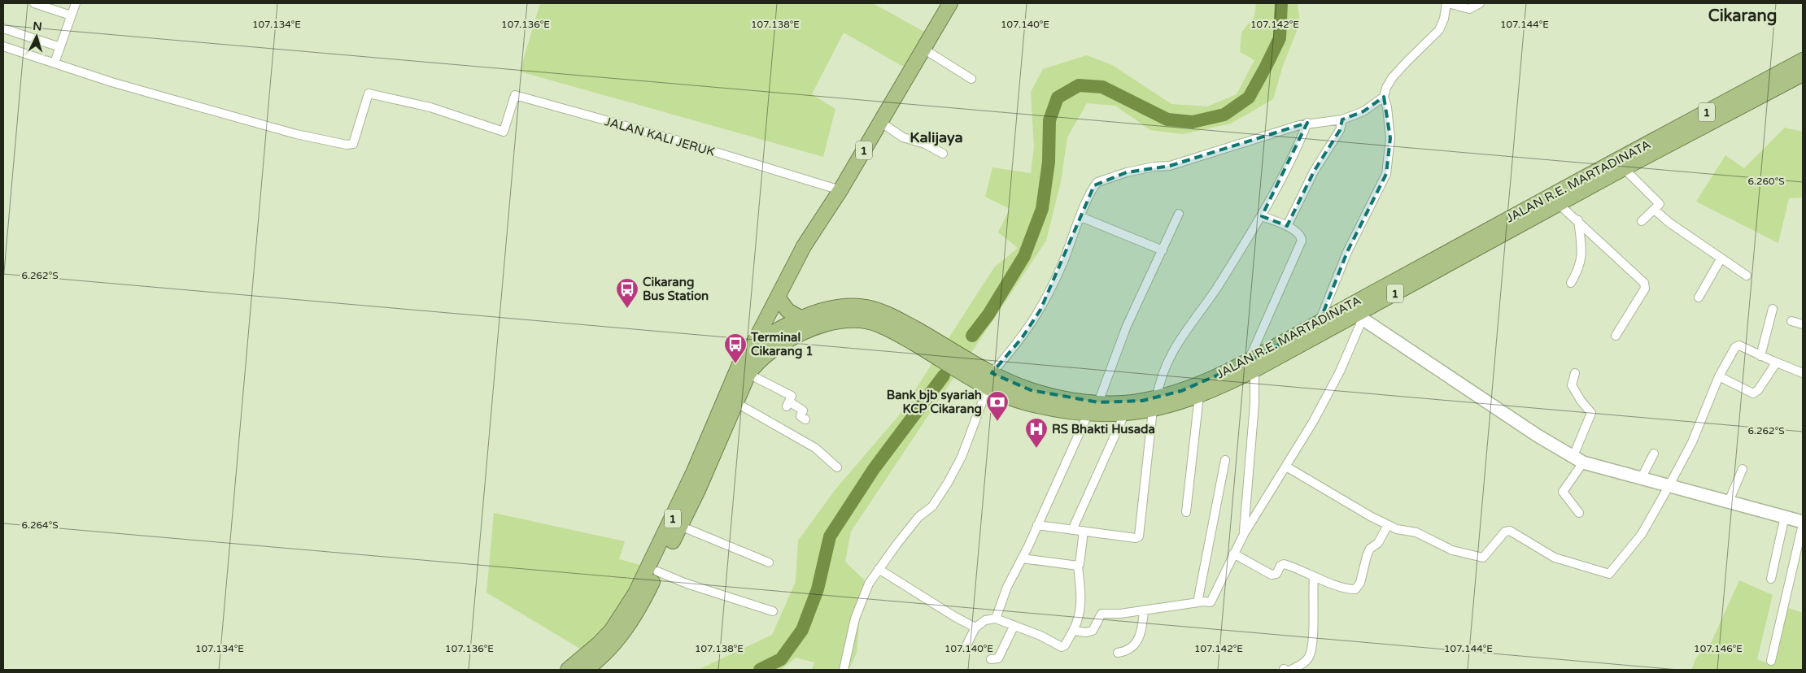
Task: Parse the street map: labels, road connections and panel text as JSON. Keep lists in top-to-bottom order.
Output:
{
  "streets": {
    "highway": ["1", "JALAN R.E. MARTADINATA"],
    "street": ["JALAN KALI JERUK"]
  },
  "crossings": [
    ["1", "JALAN KALI JERUK"],
    ["1", "JALAN R.E. MARTADINATA"]
  ],
  "districts": ["Cikarang", "Kalijaya"],
  "places": {
    "bus stop": ["Cikarang Bus Station", "Terminal Cikarang 1"],
    "bank": ["Bank bjb syariah KCP Cikarang"],
    "hospital": ["RS Bhakti Husada"]
  },
  "north": "top",
  "coordinates": [
    "107.134°E",
    "107.136°E",
    "107.138°E",
    "107.140°E",
    "107.142°E",
    "107.144°E",
    "6.260°S",
    "6.262°S",
    "6.264°S",
    "107.146°E"
  ]
}
